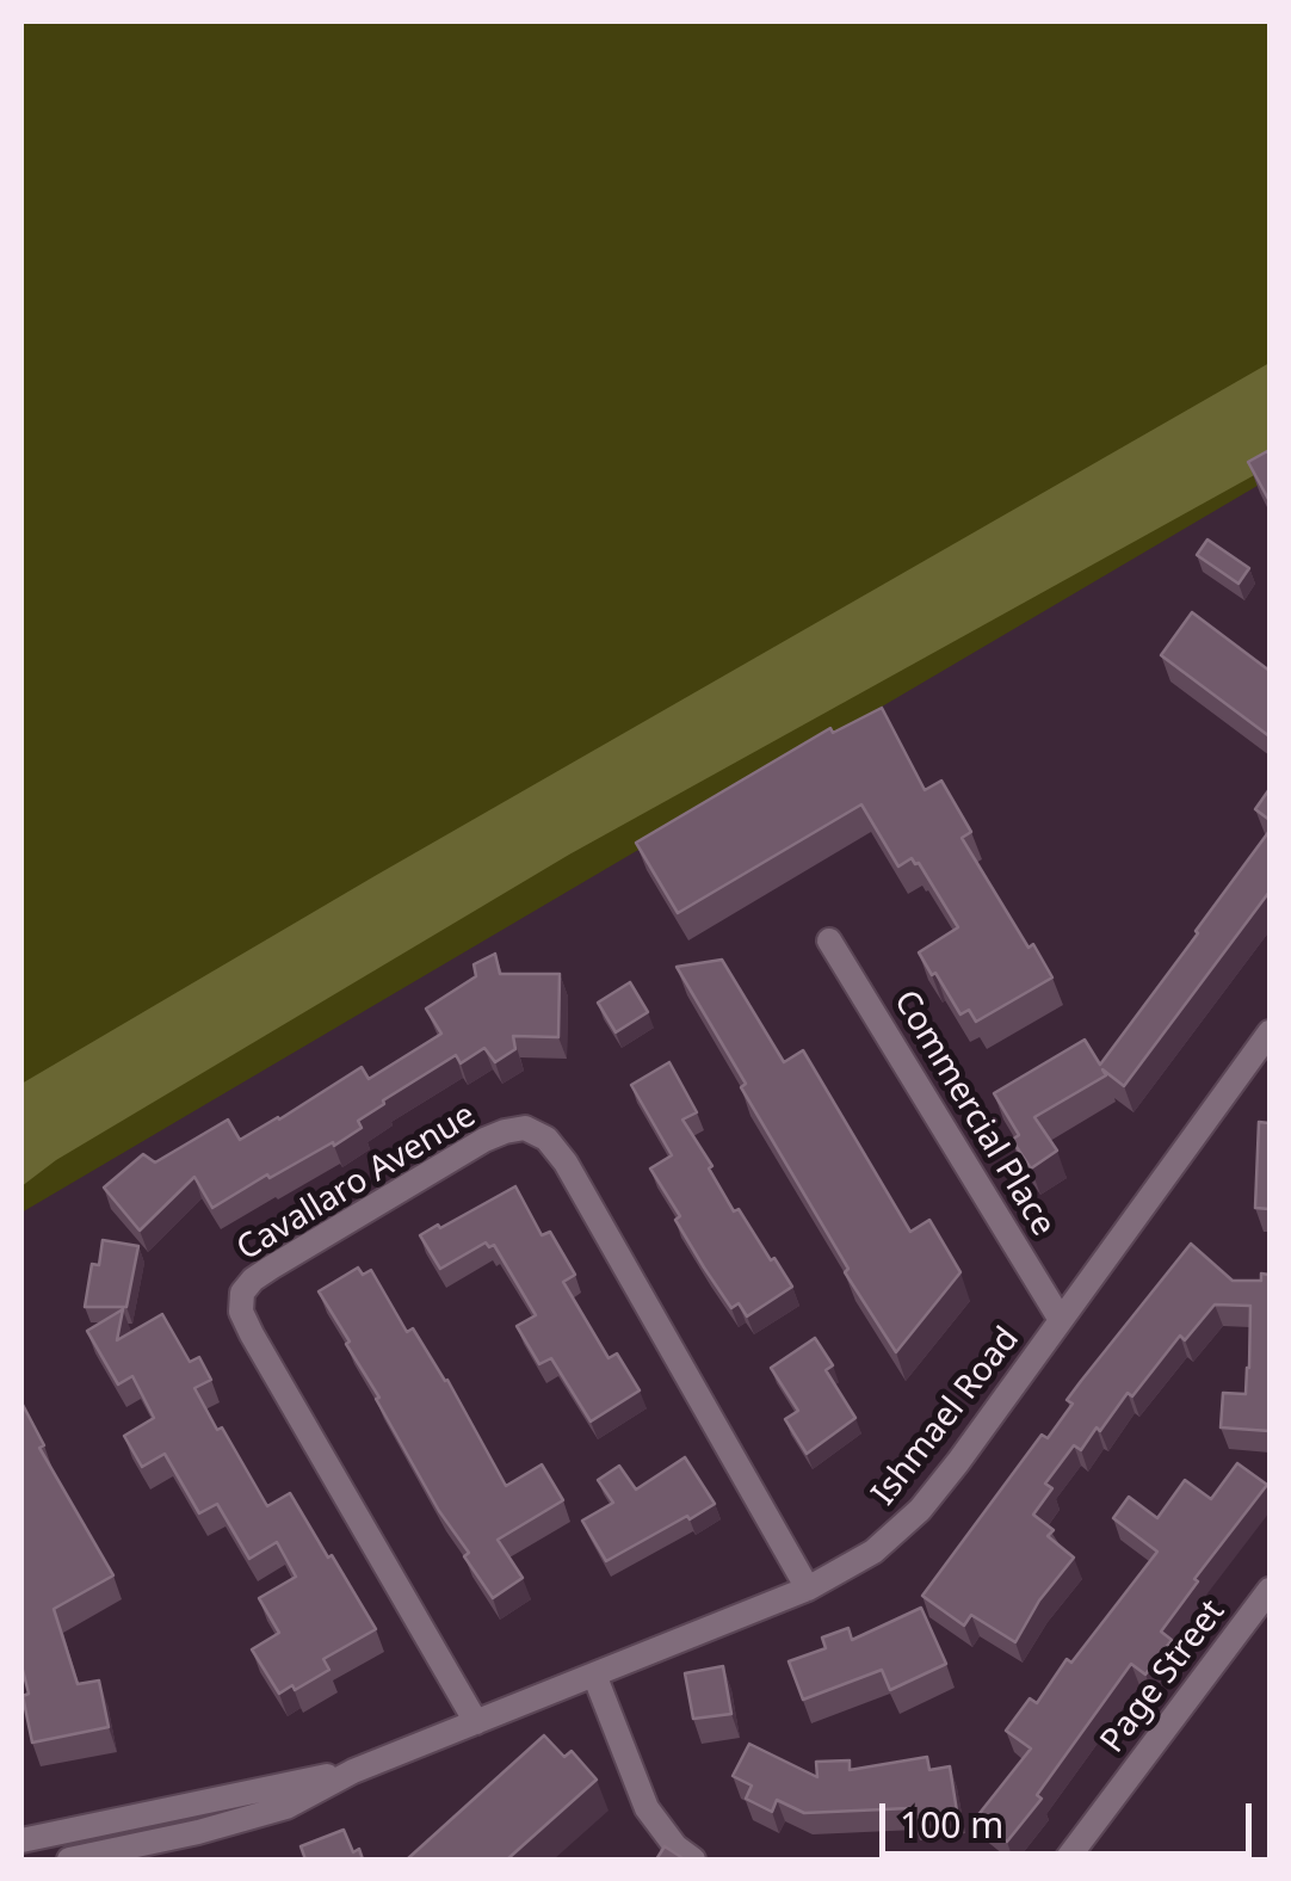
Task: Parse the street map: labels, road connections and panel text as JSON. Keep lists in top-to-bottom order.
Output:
{
  "streets": {
    "street": [
      "Commercial Place",
      "Cavallaro Avenue",
      "Ishmael Road",
      "Page Street"
    ]
  },
  "crossings": [
    ["Commercial Place", "Ishmael Road"],
    ["Cavallaro Avenue", "Ishmael Road"]
  ],
  "scale_bar": "100 m"
}
